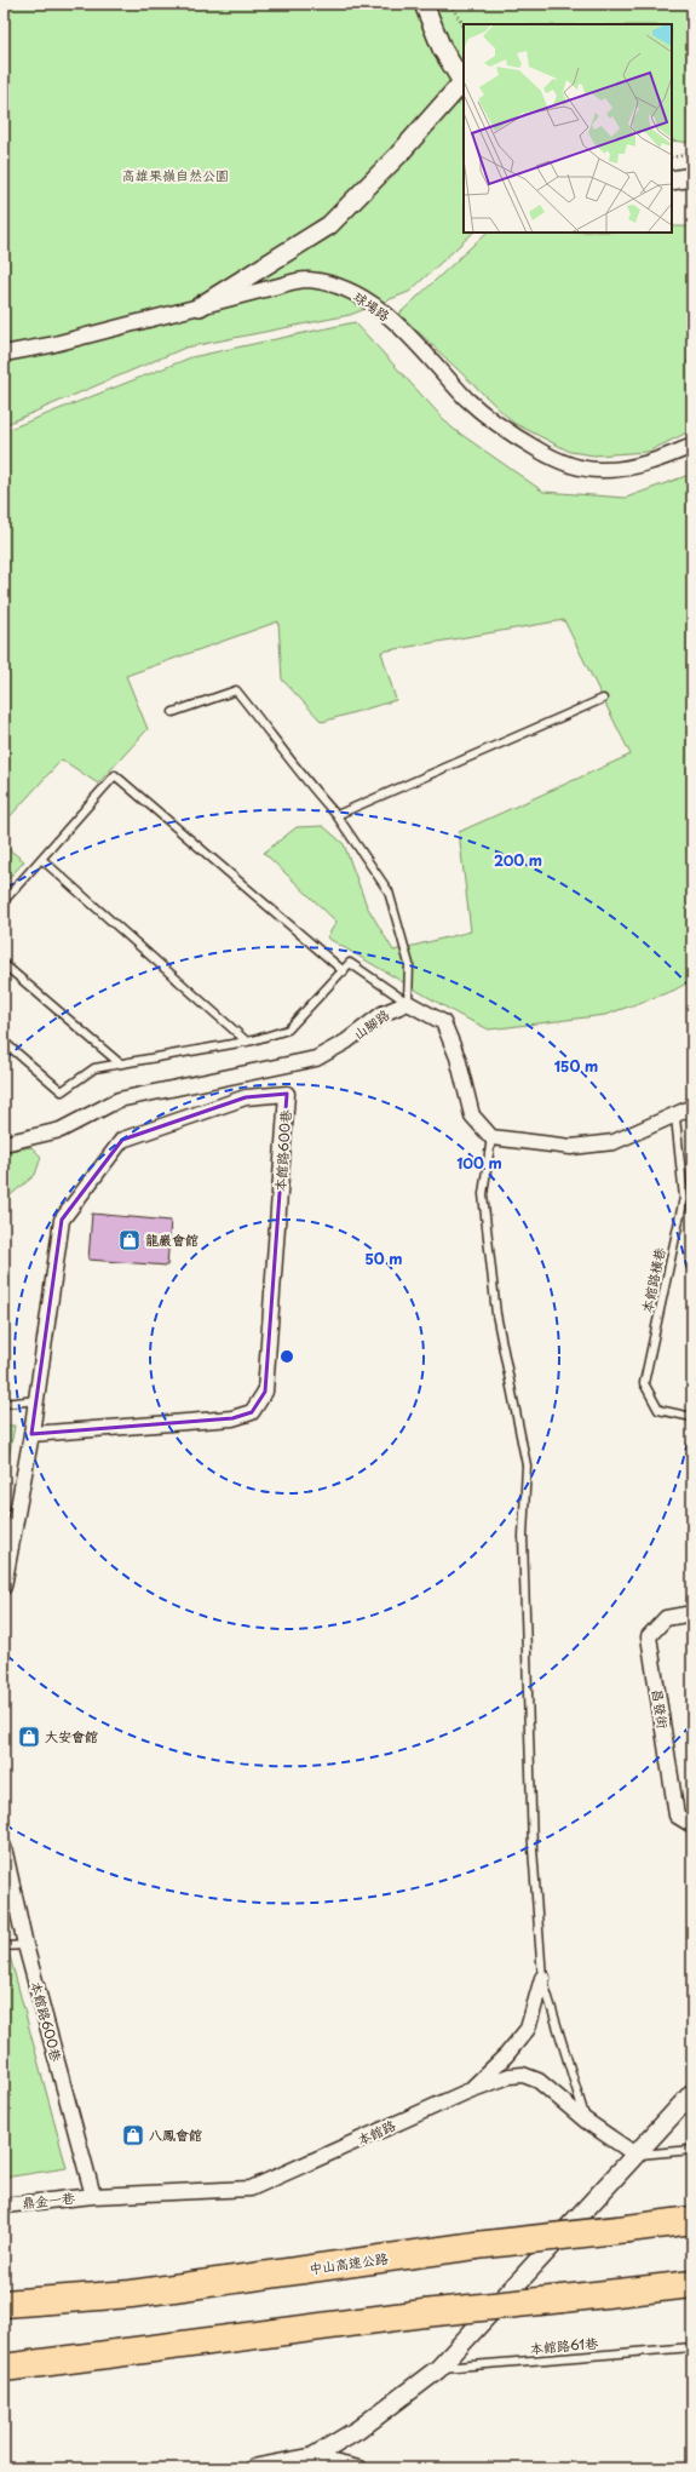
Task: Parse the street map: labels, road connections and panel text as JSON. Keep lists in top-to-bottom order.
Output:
{
  "streets": {
    "highway": ["中山高速公路"],
    "street": [
      "球場路",
      "山腳路",
      "本館路600巷",
      "昌發街",
      "本館路",
      "鼎金一巷"
    ],
    "lane": ["本館路橫巷", "本館路61巷"]
  },
  "crossings": [
    ["本館路600巷", "本館路"],
    ["本館路600巷", "鼎金一巷"],
    ["本館路", "鼎金一巷"]
  ],
  "parks": ["高雄果嶺自然公園"],
  "places": {
    "shop": ["龍巖會館", "大安會館", "八鳳會館"]
  },
  "rings": [
    "200 m",
    "150 m",
    "100 m",
    "50 m"
  ]
}
